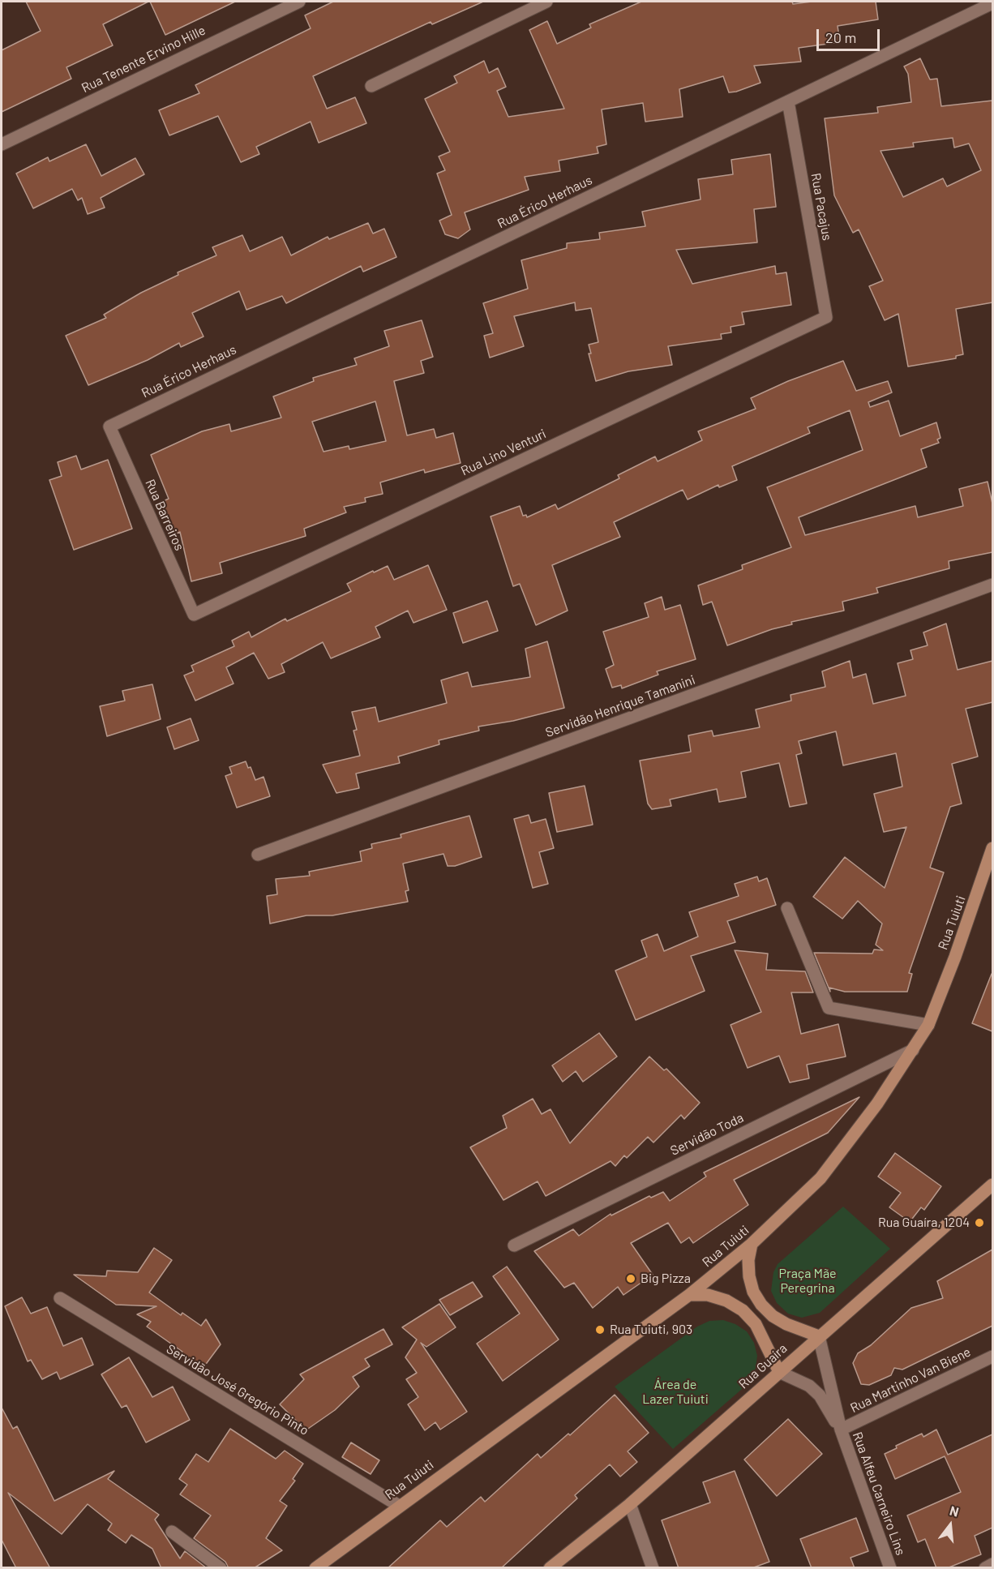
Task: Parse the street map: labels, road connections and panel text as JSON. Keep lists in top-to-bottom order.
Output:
{
  "streets": {
    "main road": ["Rua Tuiuti", "Rua Guaíra"],
    "street": [
      "Rua Tenente Ervino Hille",
      "Rua Érico Herhaus",
      "Rua Pacajus",
      "Rua Lino Venturi",
      "Rua Barreiros",
      "Servidão Henrique Tamanini",
      "Servidão Toda",
      "Rua Martinho Van Biene",
      "Servidão José Gregório Pinto",
      "Rua Alfeu Carneiro Lins"
    ]
  },
  "crossings": [
    ["Rua Érico Herhaus", "Rua Pacajus"],
    ["Rua Érico Herhaus", "Rua Barreiros"],
    ["Rua Pacajus", "Rua Lino Venturi"],
    ["Rua Lino Venturi", "Rua Barreiros"],
    ["Rua Tuiuti", "Servidão Toda"],
    ["Rua Tuiuti", "Servidão José Gregório Pinto"],
    ["Rua Guaíra", "Rua Alfeu Carneiro Lins"],
    ["Rua Martinho Van Biene", "Rua Alfeu Carneiro Lins"]
  ],
  "parks": ["Praça Mãe Peregrina", "Área de Lazer Tuiuti"],
  "places": ["Rua Guaíra, 1204", "Big Pizza", "Rua Tuiuti, 903"],
  "scale_bar": "20 m",
  "north": "top"
}
